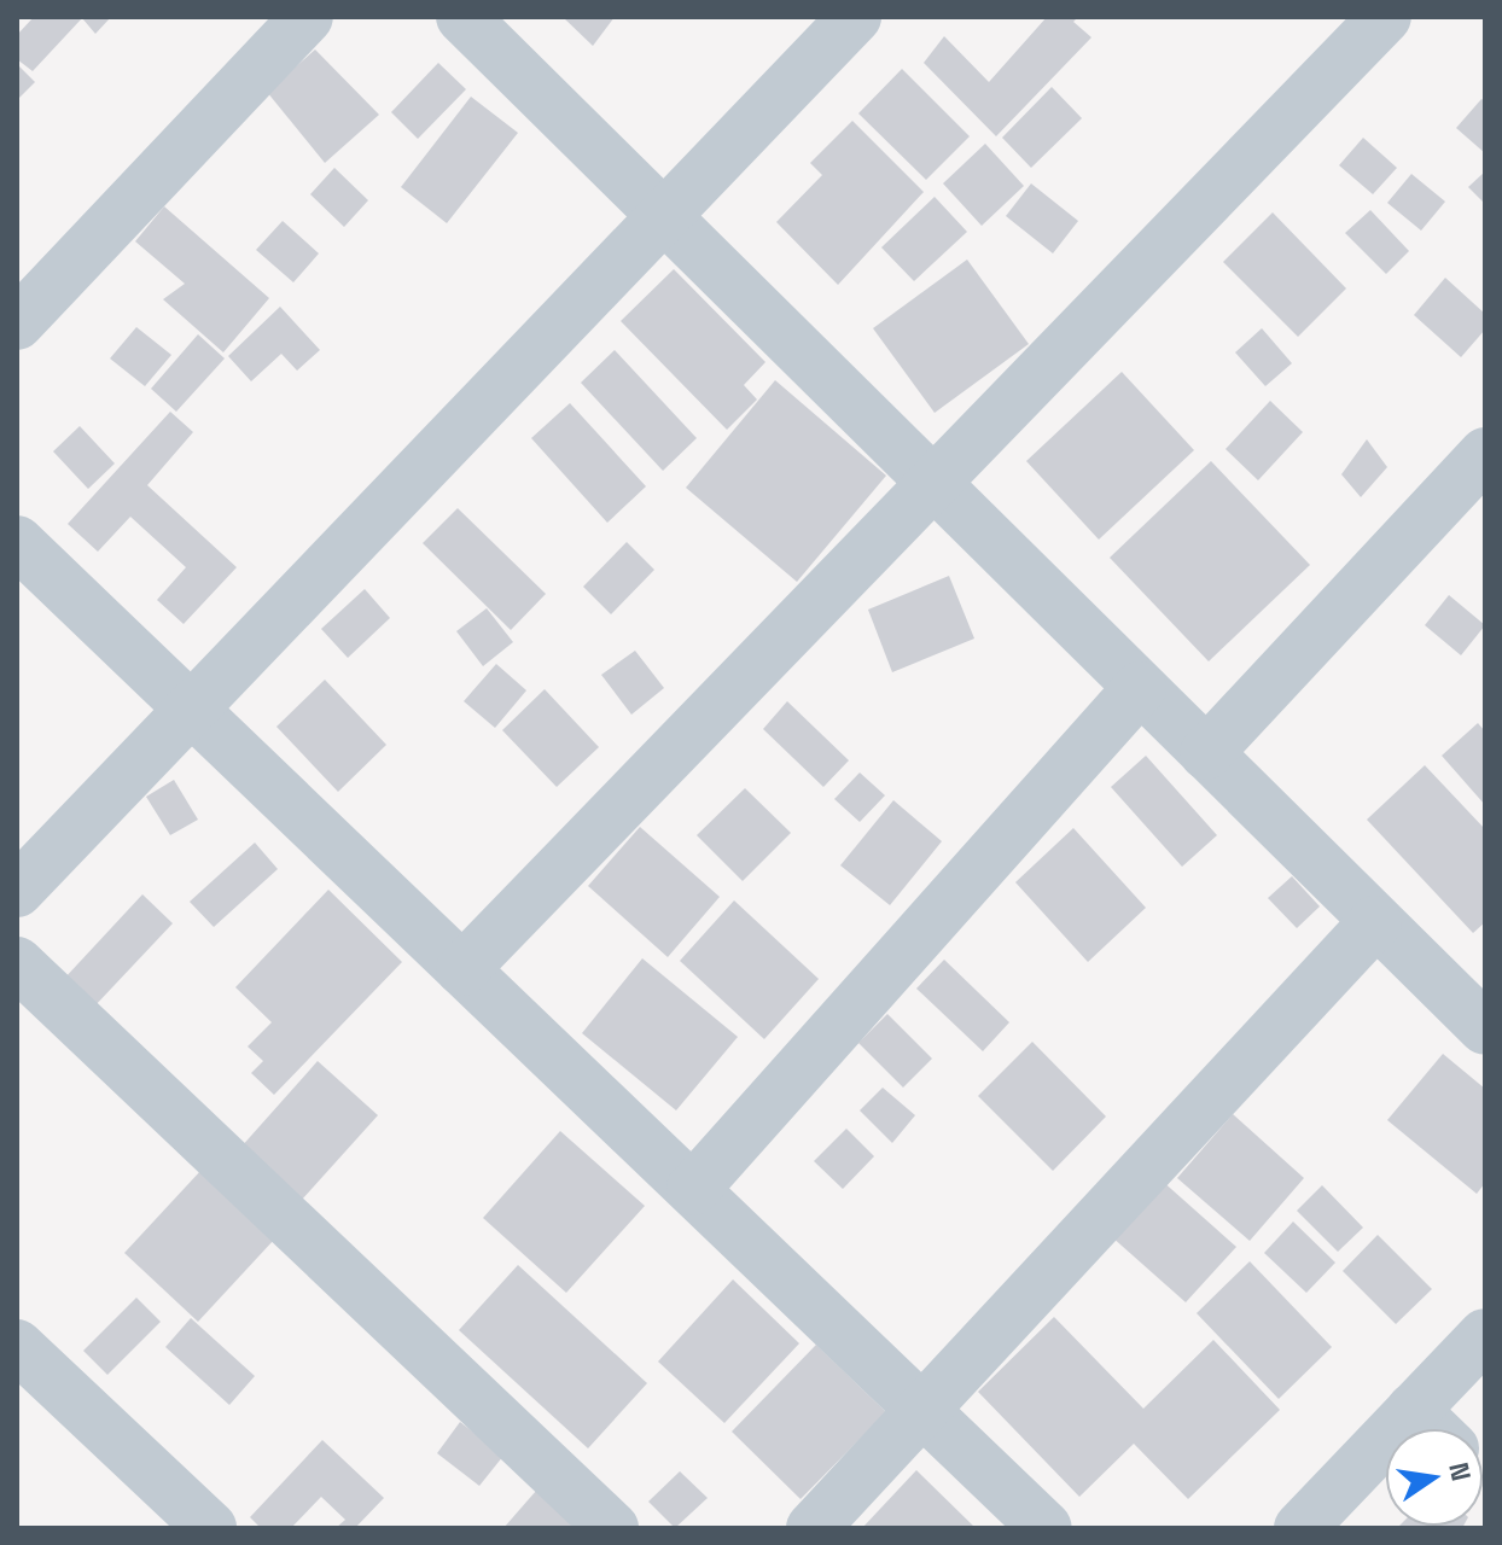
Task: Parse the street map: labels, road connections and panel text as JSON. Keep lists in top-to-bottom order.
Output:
{
  "north": "right"
}
